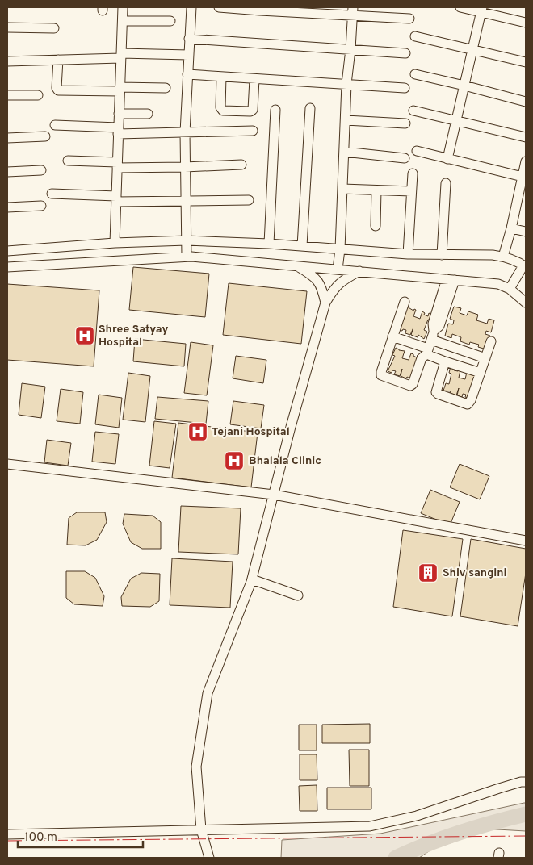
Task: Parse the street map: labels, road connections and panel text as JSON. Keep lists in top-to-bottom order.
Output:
{
  "places": {
    "hospital": ["Shree Satyay Hospital", "Tejani Hospital", "Bhalala Clinic"],
    "building": ["Shiv sangini"]
  },
  "scale_bar": "100 m"
}
